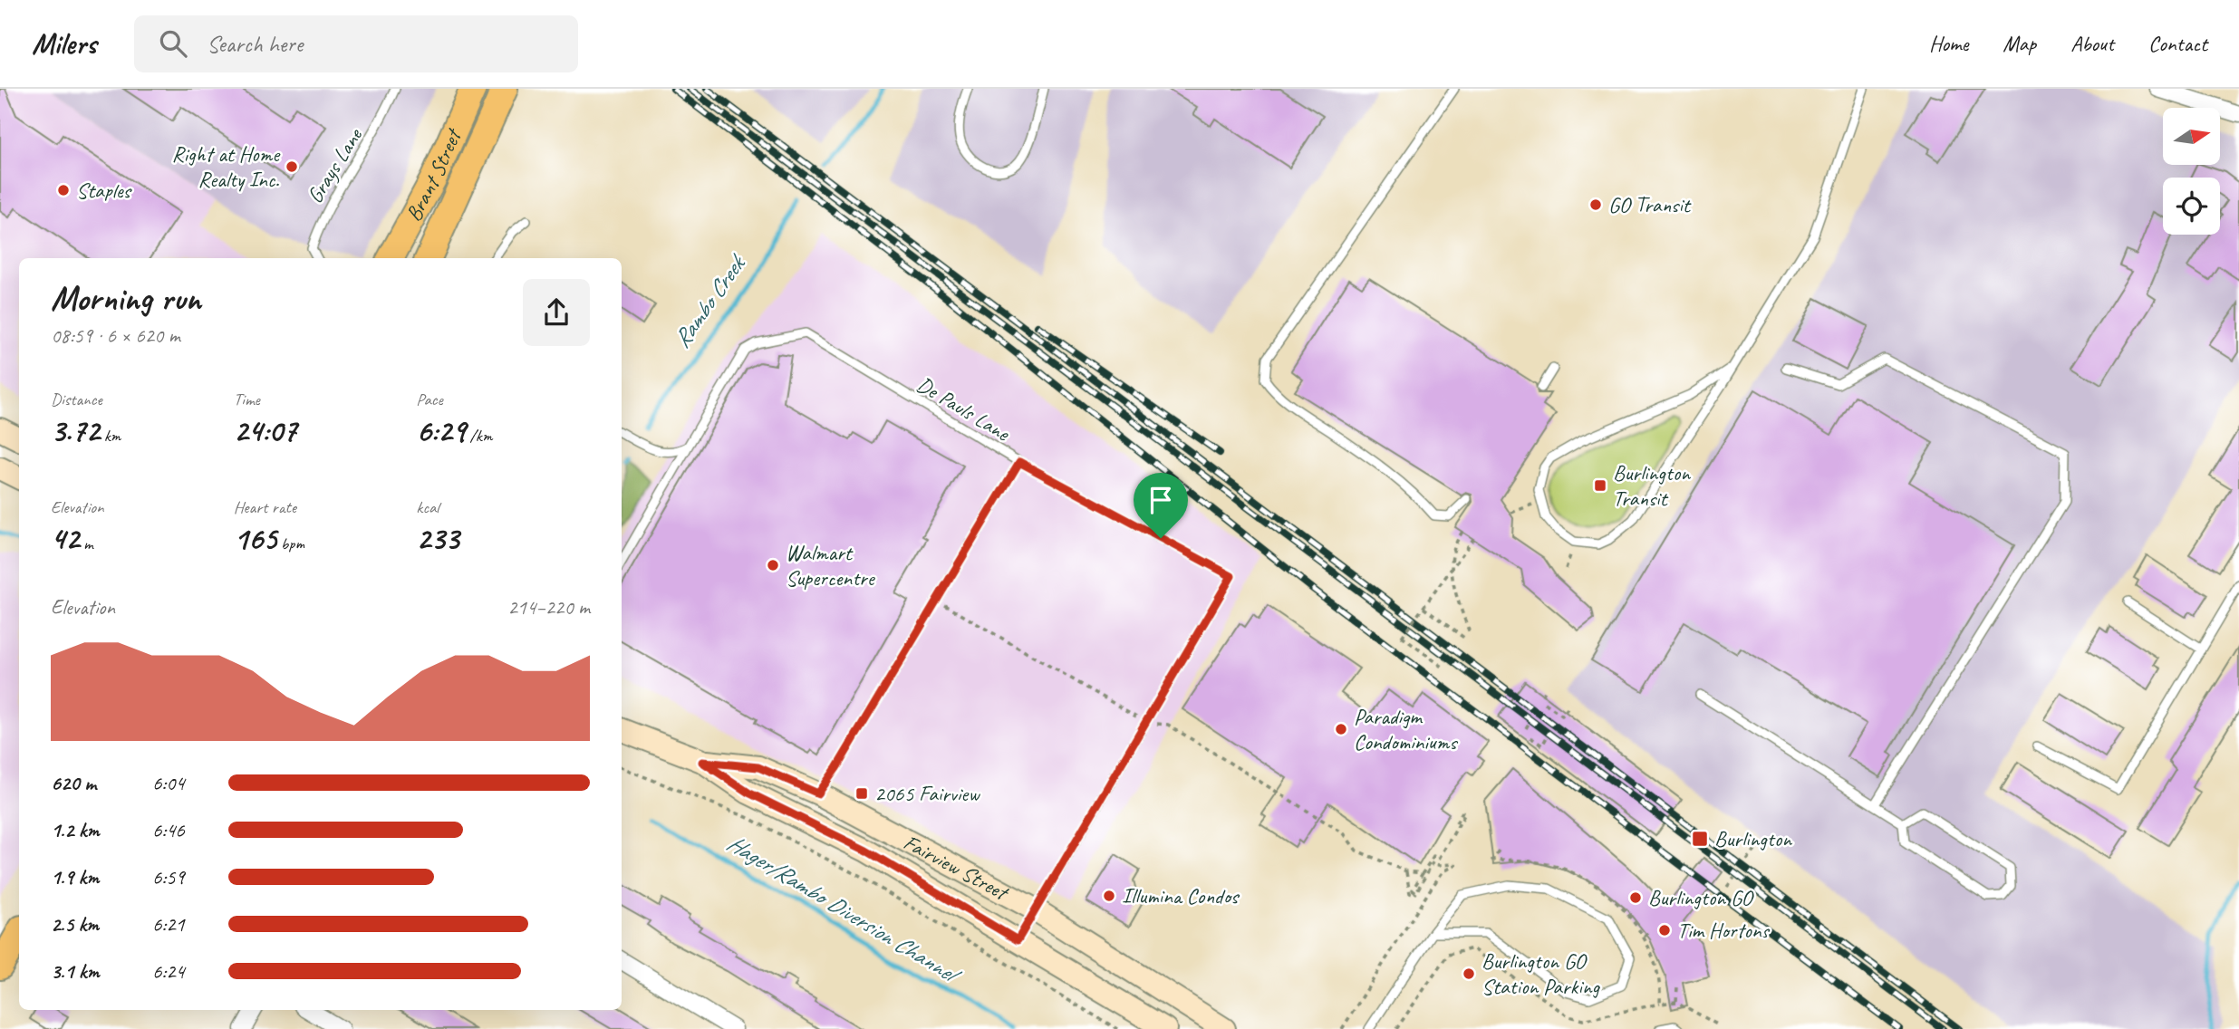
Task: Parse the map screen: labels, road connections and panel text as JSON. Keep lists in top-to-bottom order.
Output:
{
  "streets": {
    "main road": ["Brant Street", "Fairview Street"],
    "lane": ["Grays Lane", "De Pauls Lane"]
  },
  "crossings": [
    ["De Pauls Lane", "Fairview Street"]
  ],
  "water": ["Rambo Creek", "Hager/Rambo Diversion Channel"],
  "places": {
    "other": [
      "Right at Home Realty Inc.",
      "Staples",
      "GO Transit",
      "Walmart Supercentre",
      "Paradigm Condominiums",
      "Illumina Condos",
      "Burlington GO",
      "Tim Hortons",
      "Burlington GO Station Parking"
    ],
    "transit": ["Burlington Transit", "2065 Fairview", "Burlington"]
  },
  "north": "right",
  "page": {
    "header": "Milers",
    "search": "Search here",
    "nav": [
      "Home",
      "Map",
      "About",
      "Contact"
    ],
    "heading": ["Morning run", "08:59 · 6 × 620 m"],
    "stats": [
      ["Distance", "3.72 km"],
      ["Time", "24:07"],
      ["Pace", "6:29 /km"],
      ["Elevation", "42 m"],
      ["Heart rate", "165 bpm"],
      ["kcal", "233"]
    ],
    "chart": ["Elevation", "214–220 m"],
    "list": [
      {
        "name": "620 m",
        "note": "6:04"
      },
      {
        "name": "1.2 km",
        "note": "6:46"
      },
      {
        "name": "1.9 km",
        "note": "6:59"
      },
      {
        "name": "2.5 km",
        "note": "6:21"
      },
      {
        "name": "3.1 km",
        "note": "6:24"
      }
    ]
  }
}
